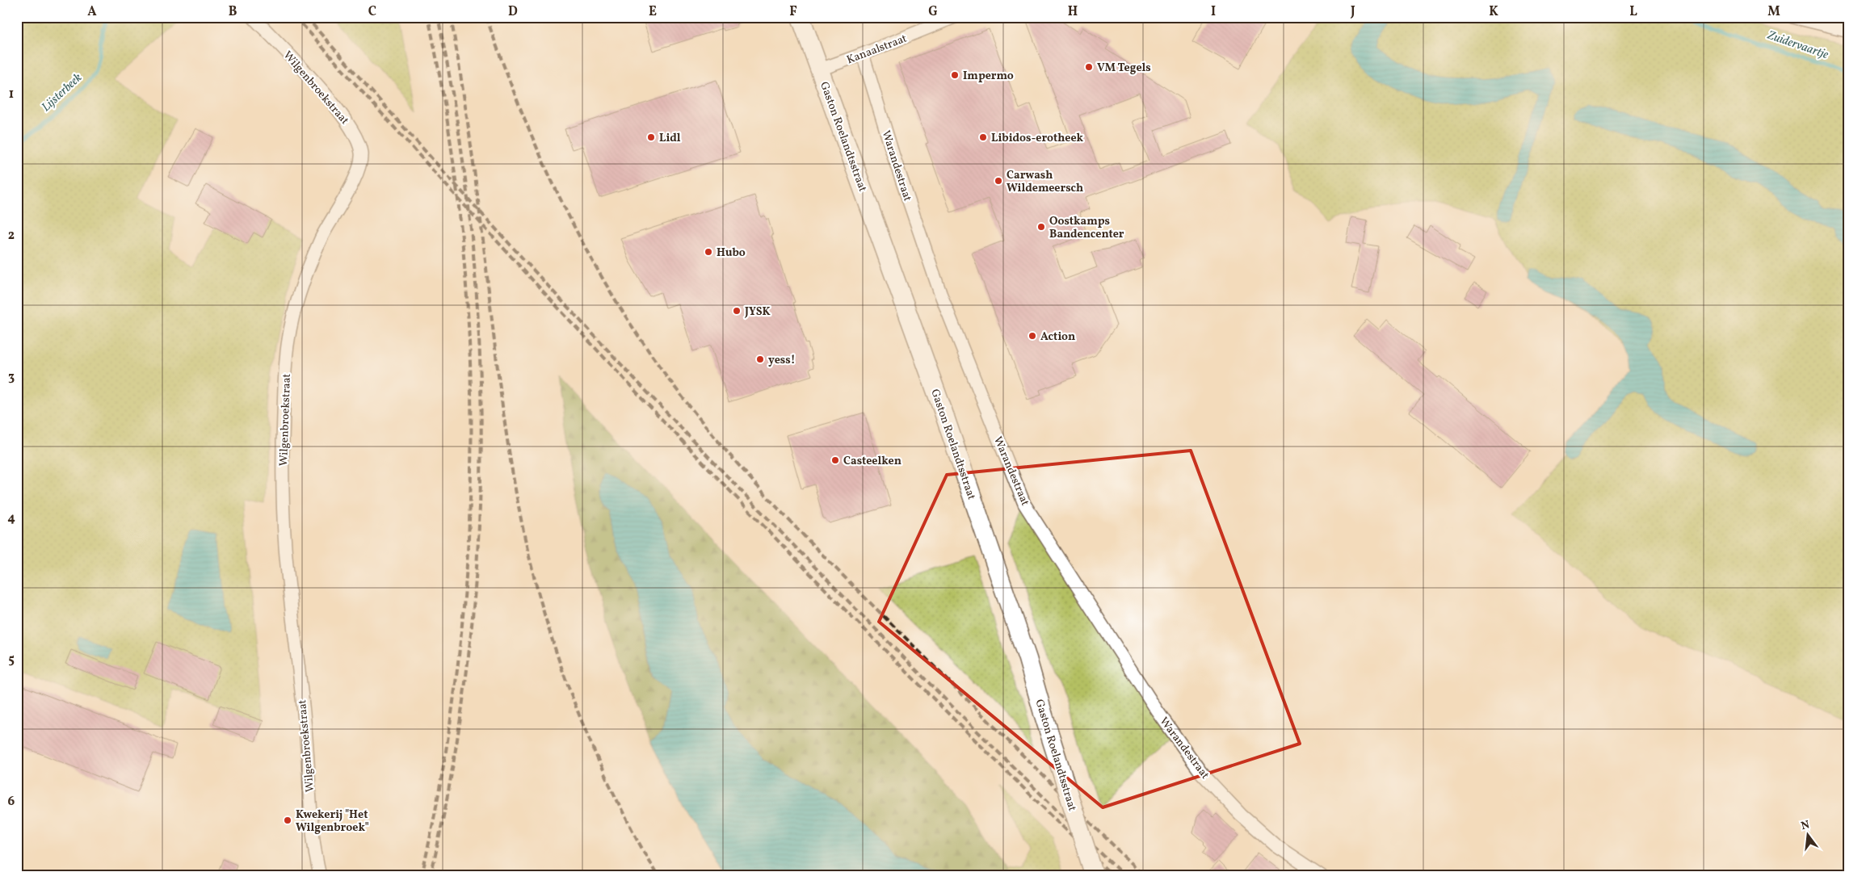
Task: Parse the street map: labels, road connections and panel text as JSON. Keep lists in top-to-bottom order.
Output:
{
  "streets": {
    "main road": ["Gaston Roelandtsstraat"],
    "street": ["Kanaalstraat", "Wilgenbroekstraat", "Warandestraat"]
  },
  "crossings": [
    ["Kanaalstraat", "Gaston Roelandtsstraat"],
    ["Kanaalstraat", "Warandestraat"]
  ],
  "water": ["Zuidervaartje", "Lijsterbeek"],
  "places": [
    "VM Tegels",
    "Impermo",
    "Lidl",
    "Libidos-erotheek",
    "Carwash Wildemeersch",
    "Oostkamps Bandencenter",
    "Hubo",
    "JYSK",
    "Action",
    "yess!",
    "Casteelken",
    "Kwekerij \"Het Wilgenbroek\""
  ],
  "north": "top",
  "grid": {
    "columns": [
      "A",
      "B",
      "C",
      "D",
      "E",
      "F",
      "G",
      "H",
      "I",
      "J",
      "K",
      "L",
      "M"
    ],
    "rows": [
      "1",
      "2",
      "3",
      "4",
      "5",
      "6"
    ]
  }
}
